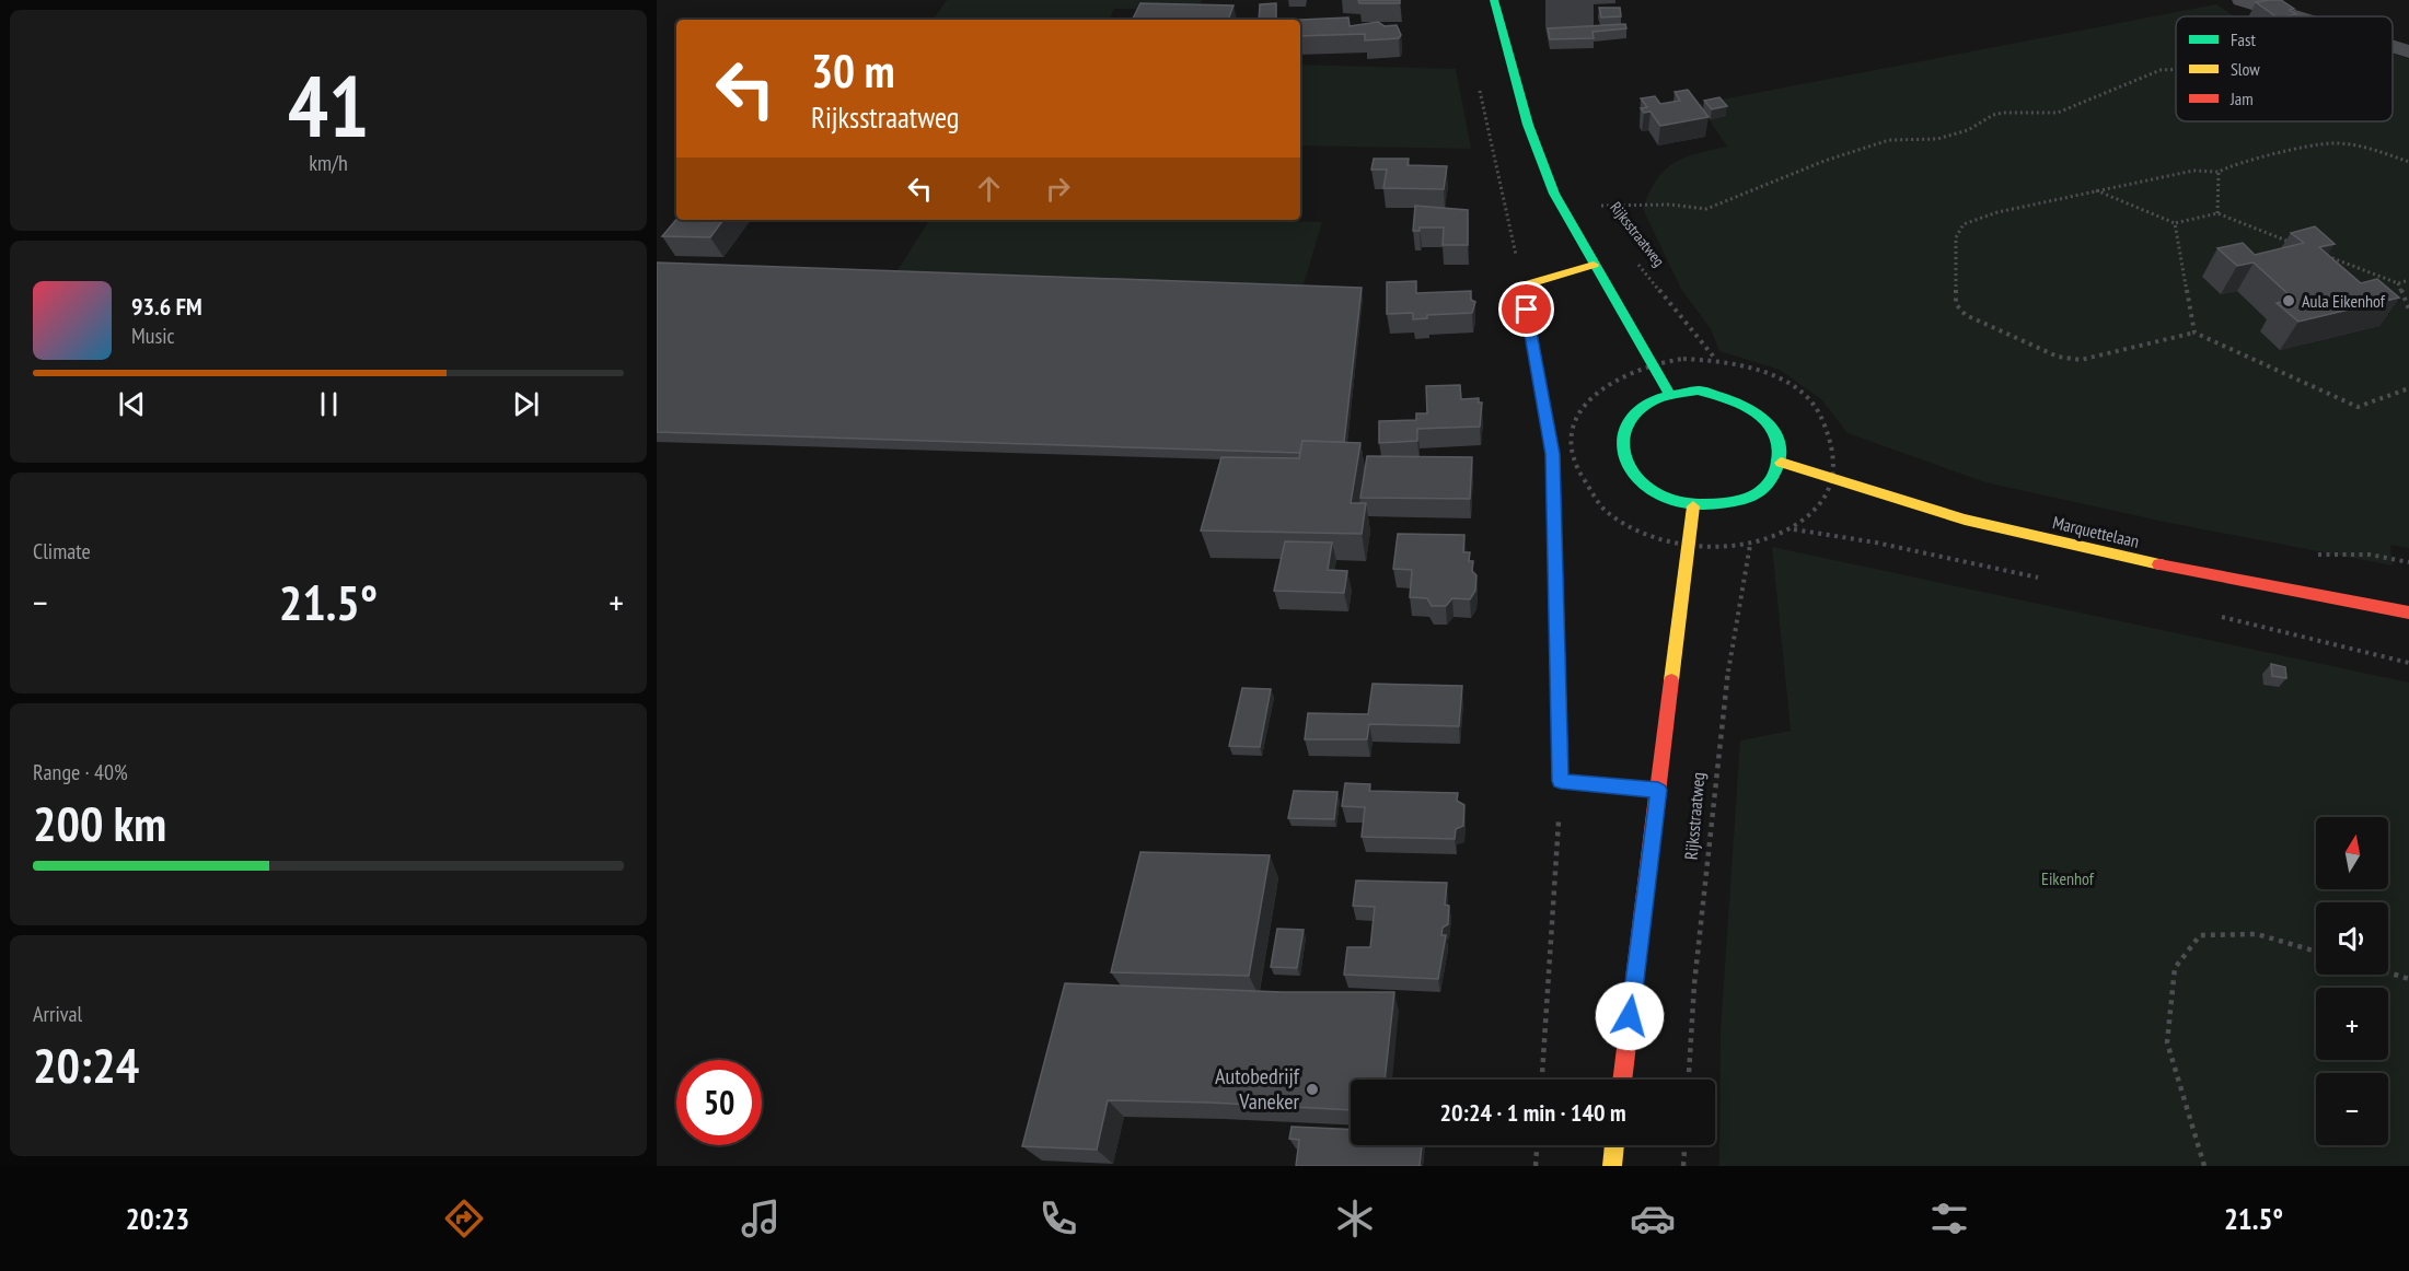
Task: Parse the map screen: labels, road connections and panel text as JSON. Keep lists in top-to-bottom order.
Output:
{
  "streets": {
    "main road": ["Rijksstraatweg", "Marquettelaan"]
  },
  "crossings": [
    ["Rijksstraatweg", "Marquettelaan"]
  ],
  "parks": ["Eikenhof"],
  "places": ["Aula Eikenhof", "Autobedrijf Vaneker"],
  "legend": ["Fast", "Slow", "Jam"],
  "north": "top",
  "page": {
    "tile": [
      ["41", "km/h"],
      "Climate",
      ["Range · 40%", "200 km"],
      ["Arrival", "20:24"]
    ],
    "turn": ["30 m", "Rijksstraatweg"],
    "song": ["93.6 FM", "Music"],
    "heat": ["−", "21.5°", "+"],
    "map_buttons": ["+", "−"],
    "limit": "50",
    "trip": "20:24 · 1 min · 140 m",
    "tabs": ["20:23", "21.5°"]
  }
}
